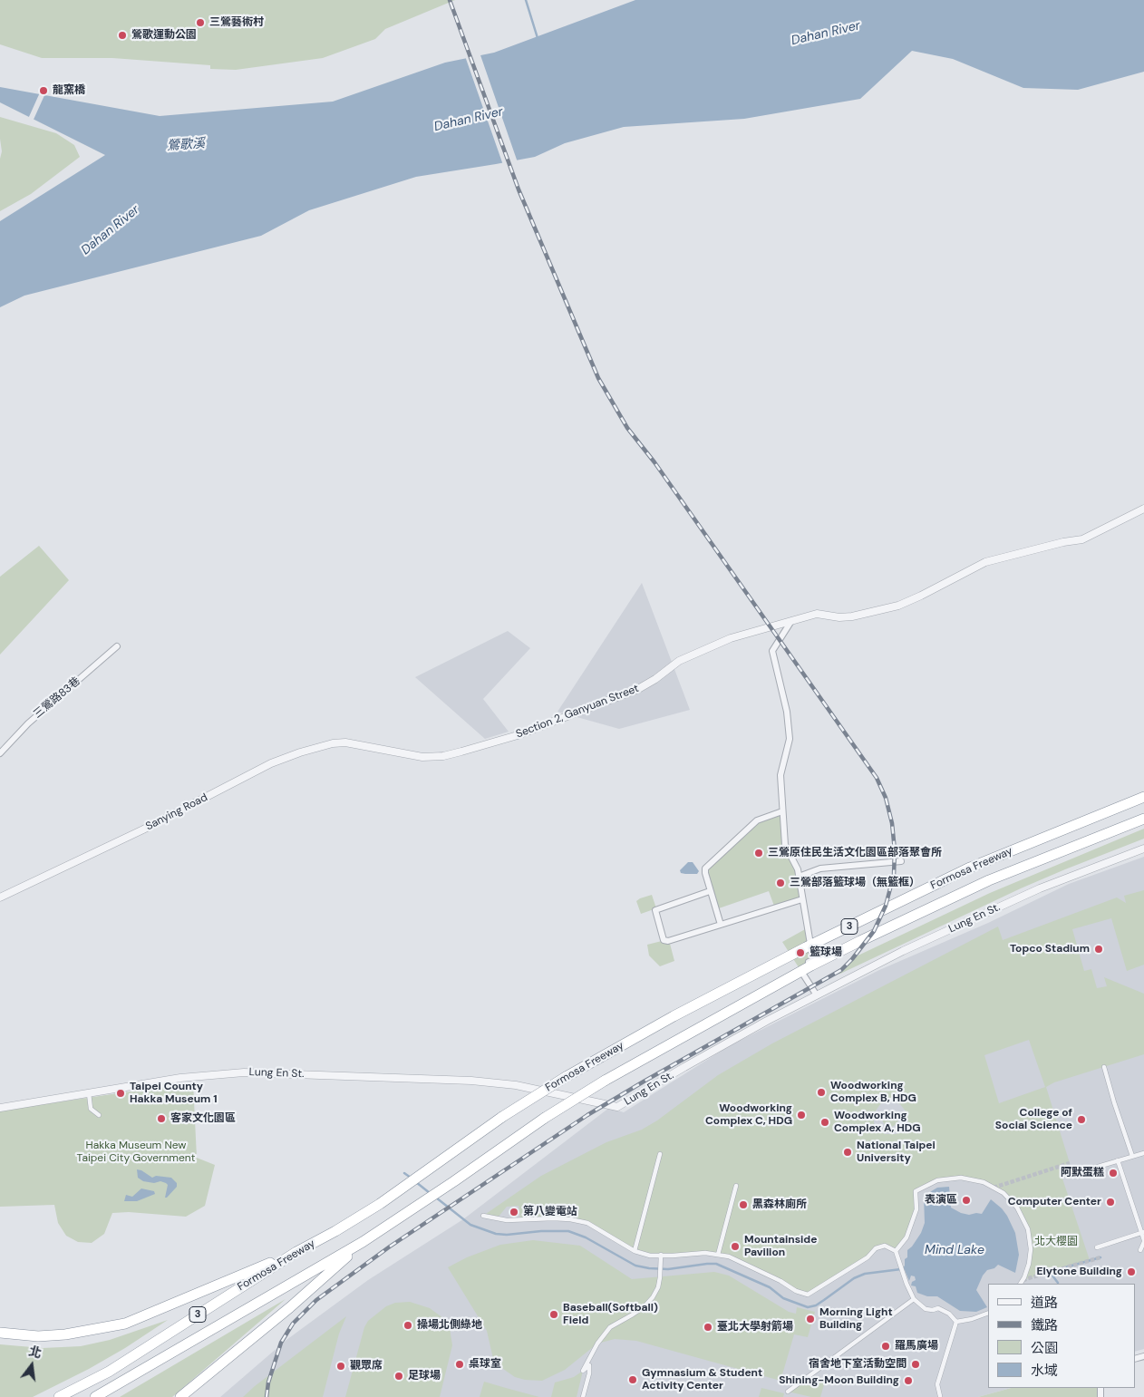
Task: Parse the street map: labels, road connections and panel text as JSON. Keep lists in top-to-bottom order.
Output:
{
  "streets": {
    "highway": ["Formosa Freeway", "3"],
    "street": [
      "三鶯路83巷",
      "Section 2, Ganyuan Street",
      "Sanying Road",
      "Lung En St."
    ]
  },
  "crossings": [
    ["Section 2, Ganyuan Street", "Sanying Road"]
  ],
  "water": ["Dahan River", "鶯歌溪", "Mind Lake"],
  "parks": ["Hakka Museum New Taipei City Government", "北大櫻園"],
  "places": [
    "三鶯藝術村",
    "鶯歌運動公園",
    "龍窯橋",
    "三鶯原住民生活文化園區部落聚會所",
    "三鶯部落籃球場（無籃框）",
    "Topco Stadium",
    "籃球場",
    "Woodworking Complex B, HDG",
    "Taipei County Hakka Museum 1",
    "Woodworking Complex C, HDG",
    "客家文化園區",
    "College of Social Science",
    "Woodworking Complex A, HDG",
    "National Taipei University",
    "阿默蛋糕",
    "表演區",
    "Computer Center",
    "黑森林廁所",
    "第八變電站",
    "Mountainside Pavilion",
    "Elytone Building",
    "Baseball(Softball) Field",
    "Morning Light Building",
    "操場北側綠地",
    "臺北大學射箭場",
    "羅馬廣場",
    "桌球室",
    "宿舍地下室活動空間",
    "觀眾席",
    "足球場",
    "Gymnasium & Student Activity Center",
    "Shining-Moon Building"
  ],
  "legend": [
    "道路",
    "鐵路",
    "公園",
    "水域"
  ],
  "north": "top"
}
